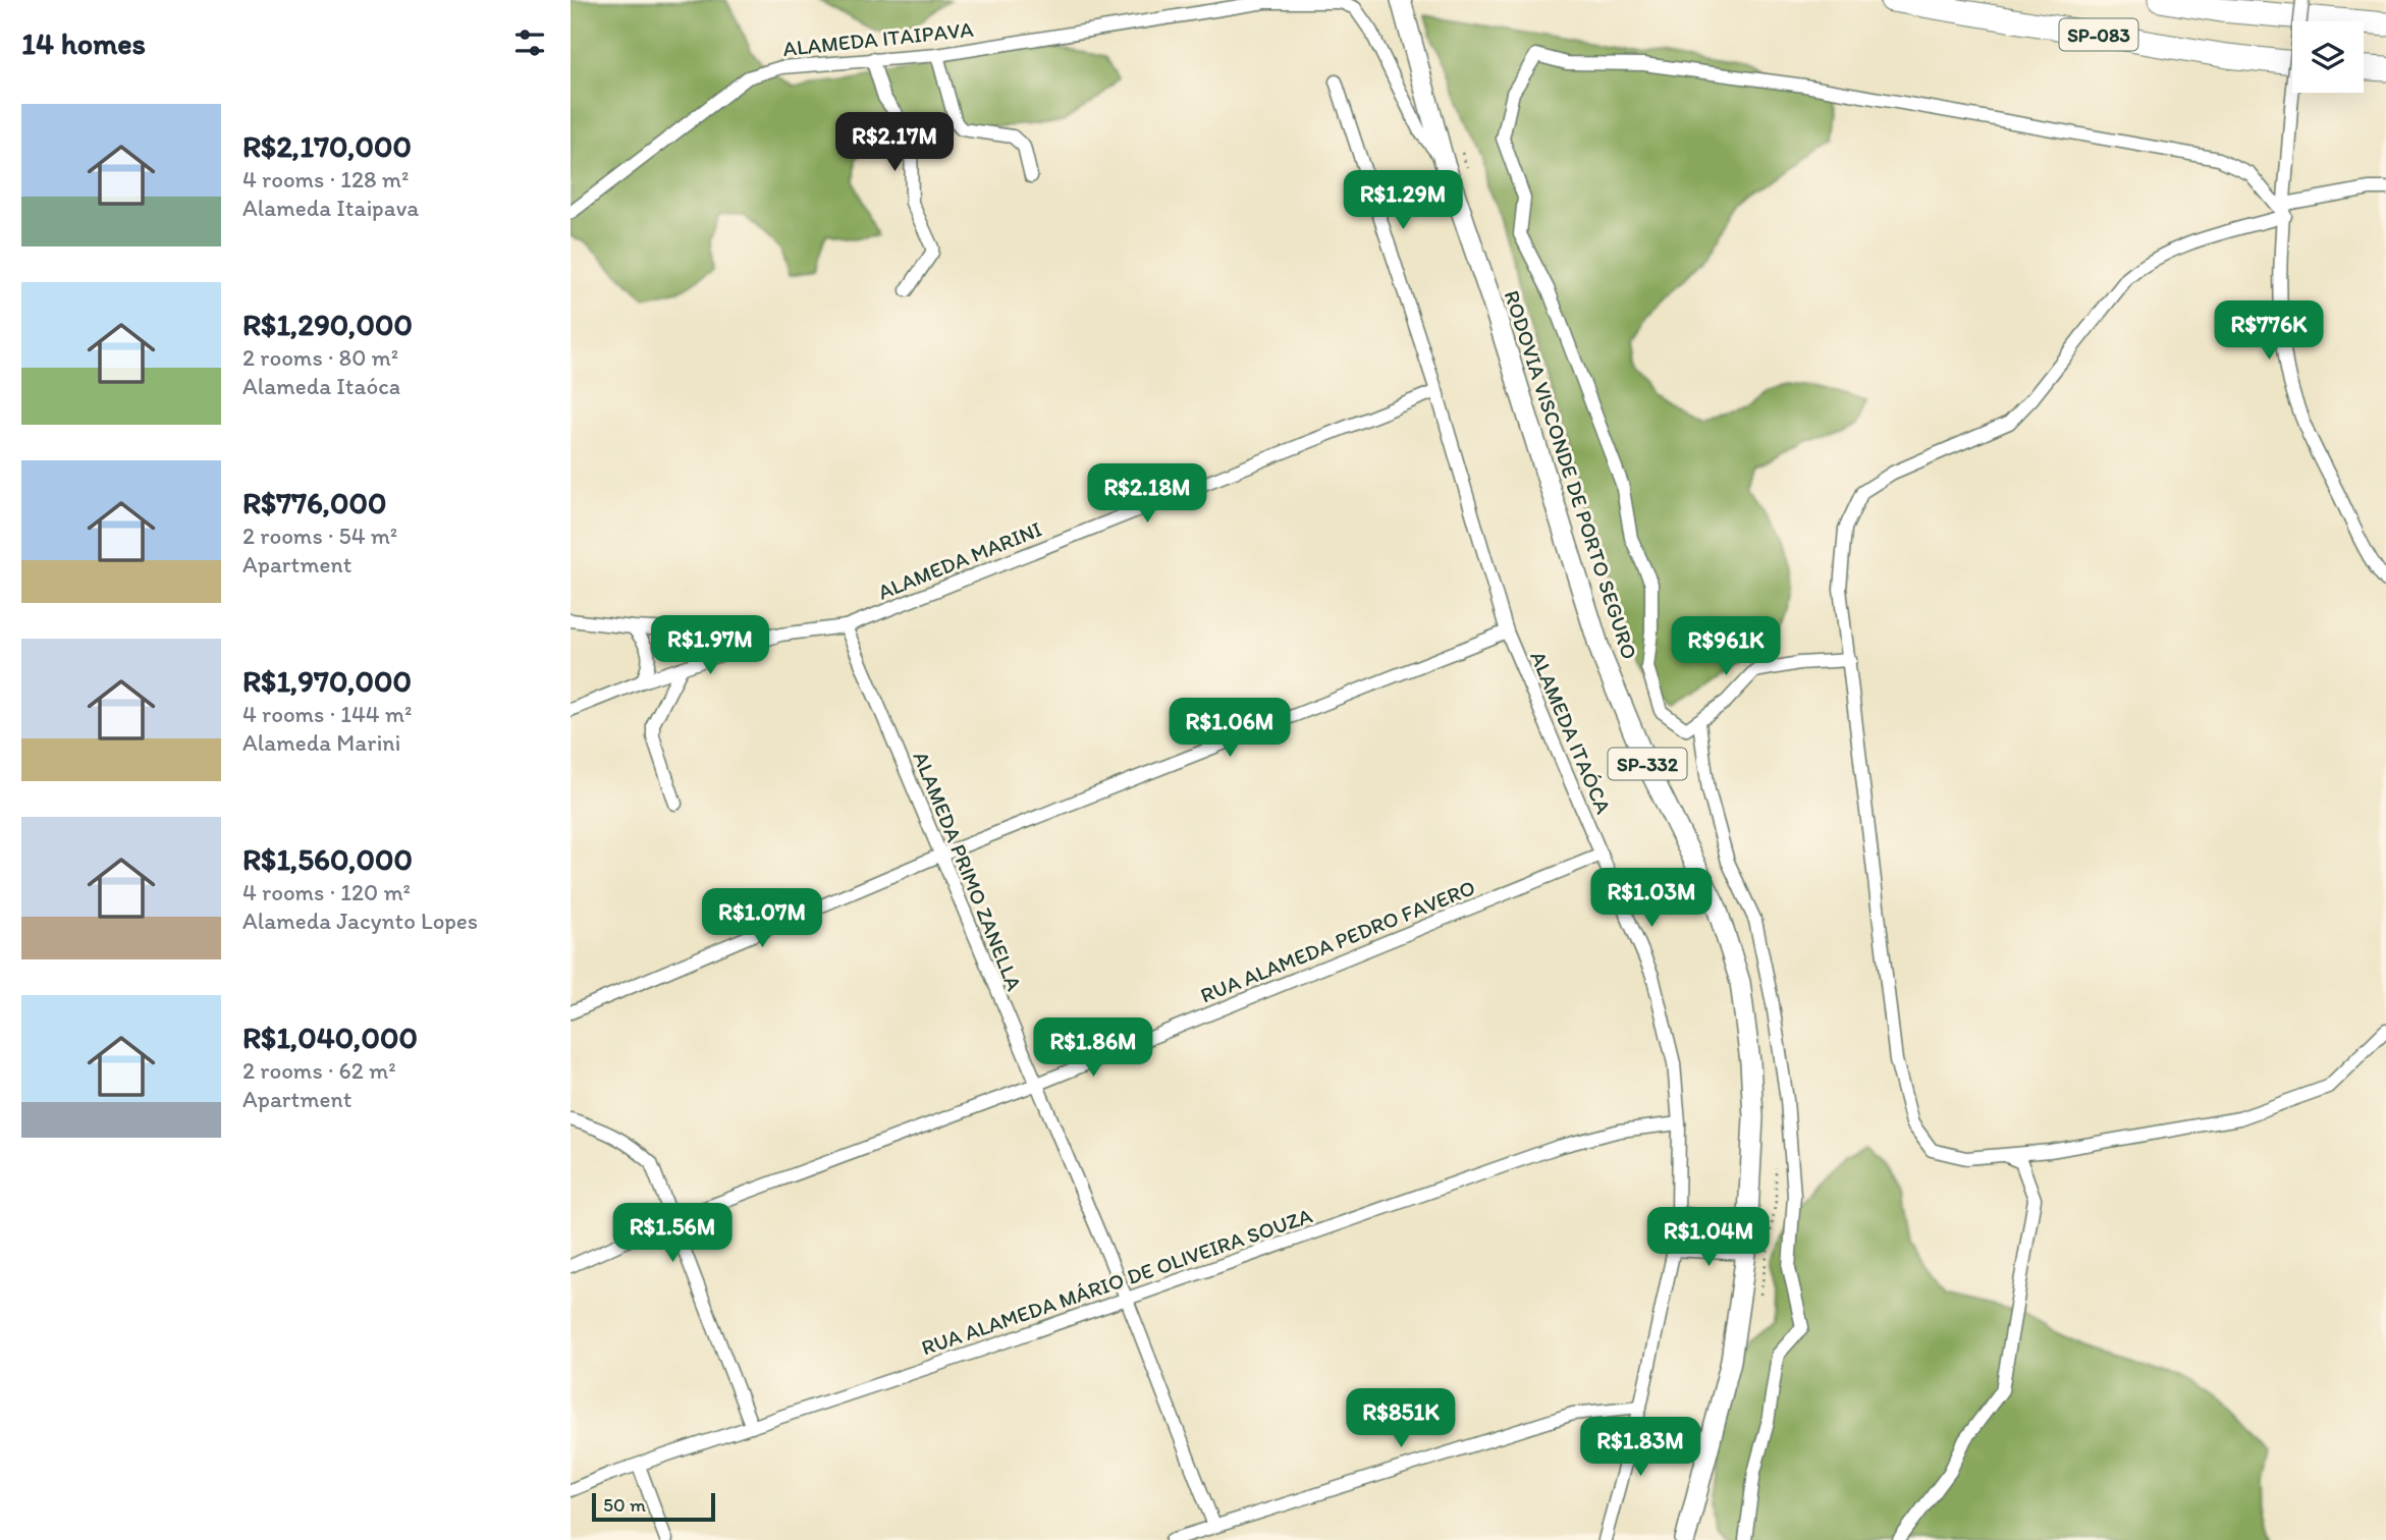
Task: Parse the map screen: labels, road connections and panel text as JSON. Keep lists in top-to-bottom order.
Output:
{
  "streets": {
    "highway": ["SP-083"],
    "main road": ["RODOVIA VISCONDE DE PORTO SEGURO", "SP-332"],
    "street": [
      "ALAMEDA ITAIPAVA",
      "ALAMEDA MARINI",
      "ALAMEDA ITAÓCA",
      "ALAMEDA PRIMO ZANELLA",
      "RUA ALAMEDA PEDRO FAVERO",
      "RUA ALAMEDA MÁRIO DE OLIVEIRA SOUZA"
    ]
  },
  "crossings": [
    ["ALAMEDA ITAIPAVA", "RODOVIA VISCONDE DE PORTO SEGURO"],
    ["ALAMEDA MARINI", "ALAMEDA ITAÓCA"],
    ["ALAMEDA MARINI", "ALAMEDA PRIMO ZANELLA"],
    ["ALAMEDA ITAÓCA", "RUA ALAMEDA PEDRO FAVERO"],
    ["ALAMEDA ITAÓCA", "RUA ALAMEDA MÁRIO DE OLIVEIRA SOUZA"],
    ["ALAMEDA PRIMO ZANELLA", "RUA ALAMEDA PEDRO FAVERO"],
    ["ALAMEDA PRIMO ZANELLA", "RUA ALAMEDA MÁRIO DE OLIVEIRA SOUZA"]
  ],
  "scale_bar": "50 m",
  "page": {
    "heading": "14 homes",
    "list": [
      {
        "name": "R$2,170,000",
        "note": "4 rooms · 128 m² · Alameda Itaipava"
      },
      {
        "name": "R$1,290,000",
        "note": "2 rooms · 80 m² · Alameda Itaóca"
      },
      {
        "name": "R$776,000",
        "note": "2 rooms · 54 m² · Apartment"
      },
      {
        "name": "R$1,970,000",
        "note": "4 rooms · 144 m² · Alameda Marini"
      },
      {
        "name": "R$1,560,000",
        "note": "4 rooms · 120 m² · Alameda Jacynto Lopes"
      },
      {
        "name": "R$1,040,000",
        "note": "2 rooms · 62 m² · Apartment"
      }
    ],
    "price": [
      "R$2.17M",
      "R$1.29M",
      "R$776K",
      "R$2.18M",
      "R$1.97M",
      "R$961K",
      "R$1.06M",
      "R$1.03M",
      "R$1.07M",
      "R$1.86M",
      "R$1.56M",
      "R$1.04M",
      "R$851K",
      "R$1.83M"
    ],
    "scale": "50 m"
  }
}
